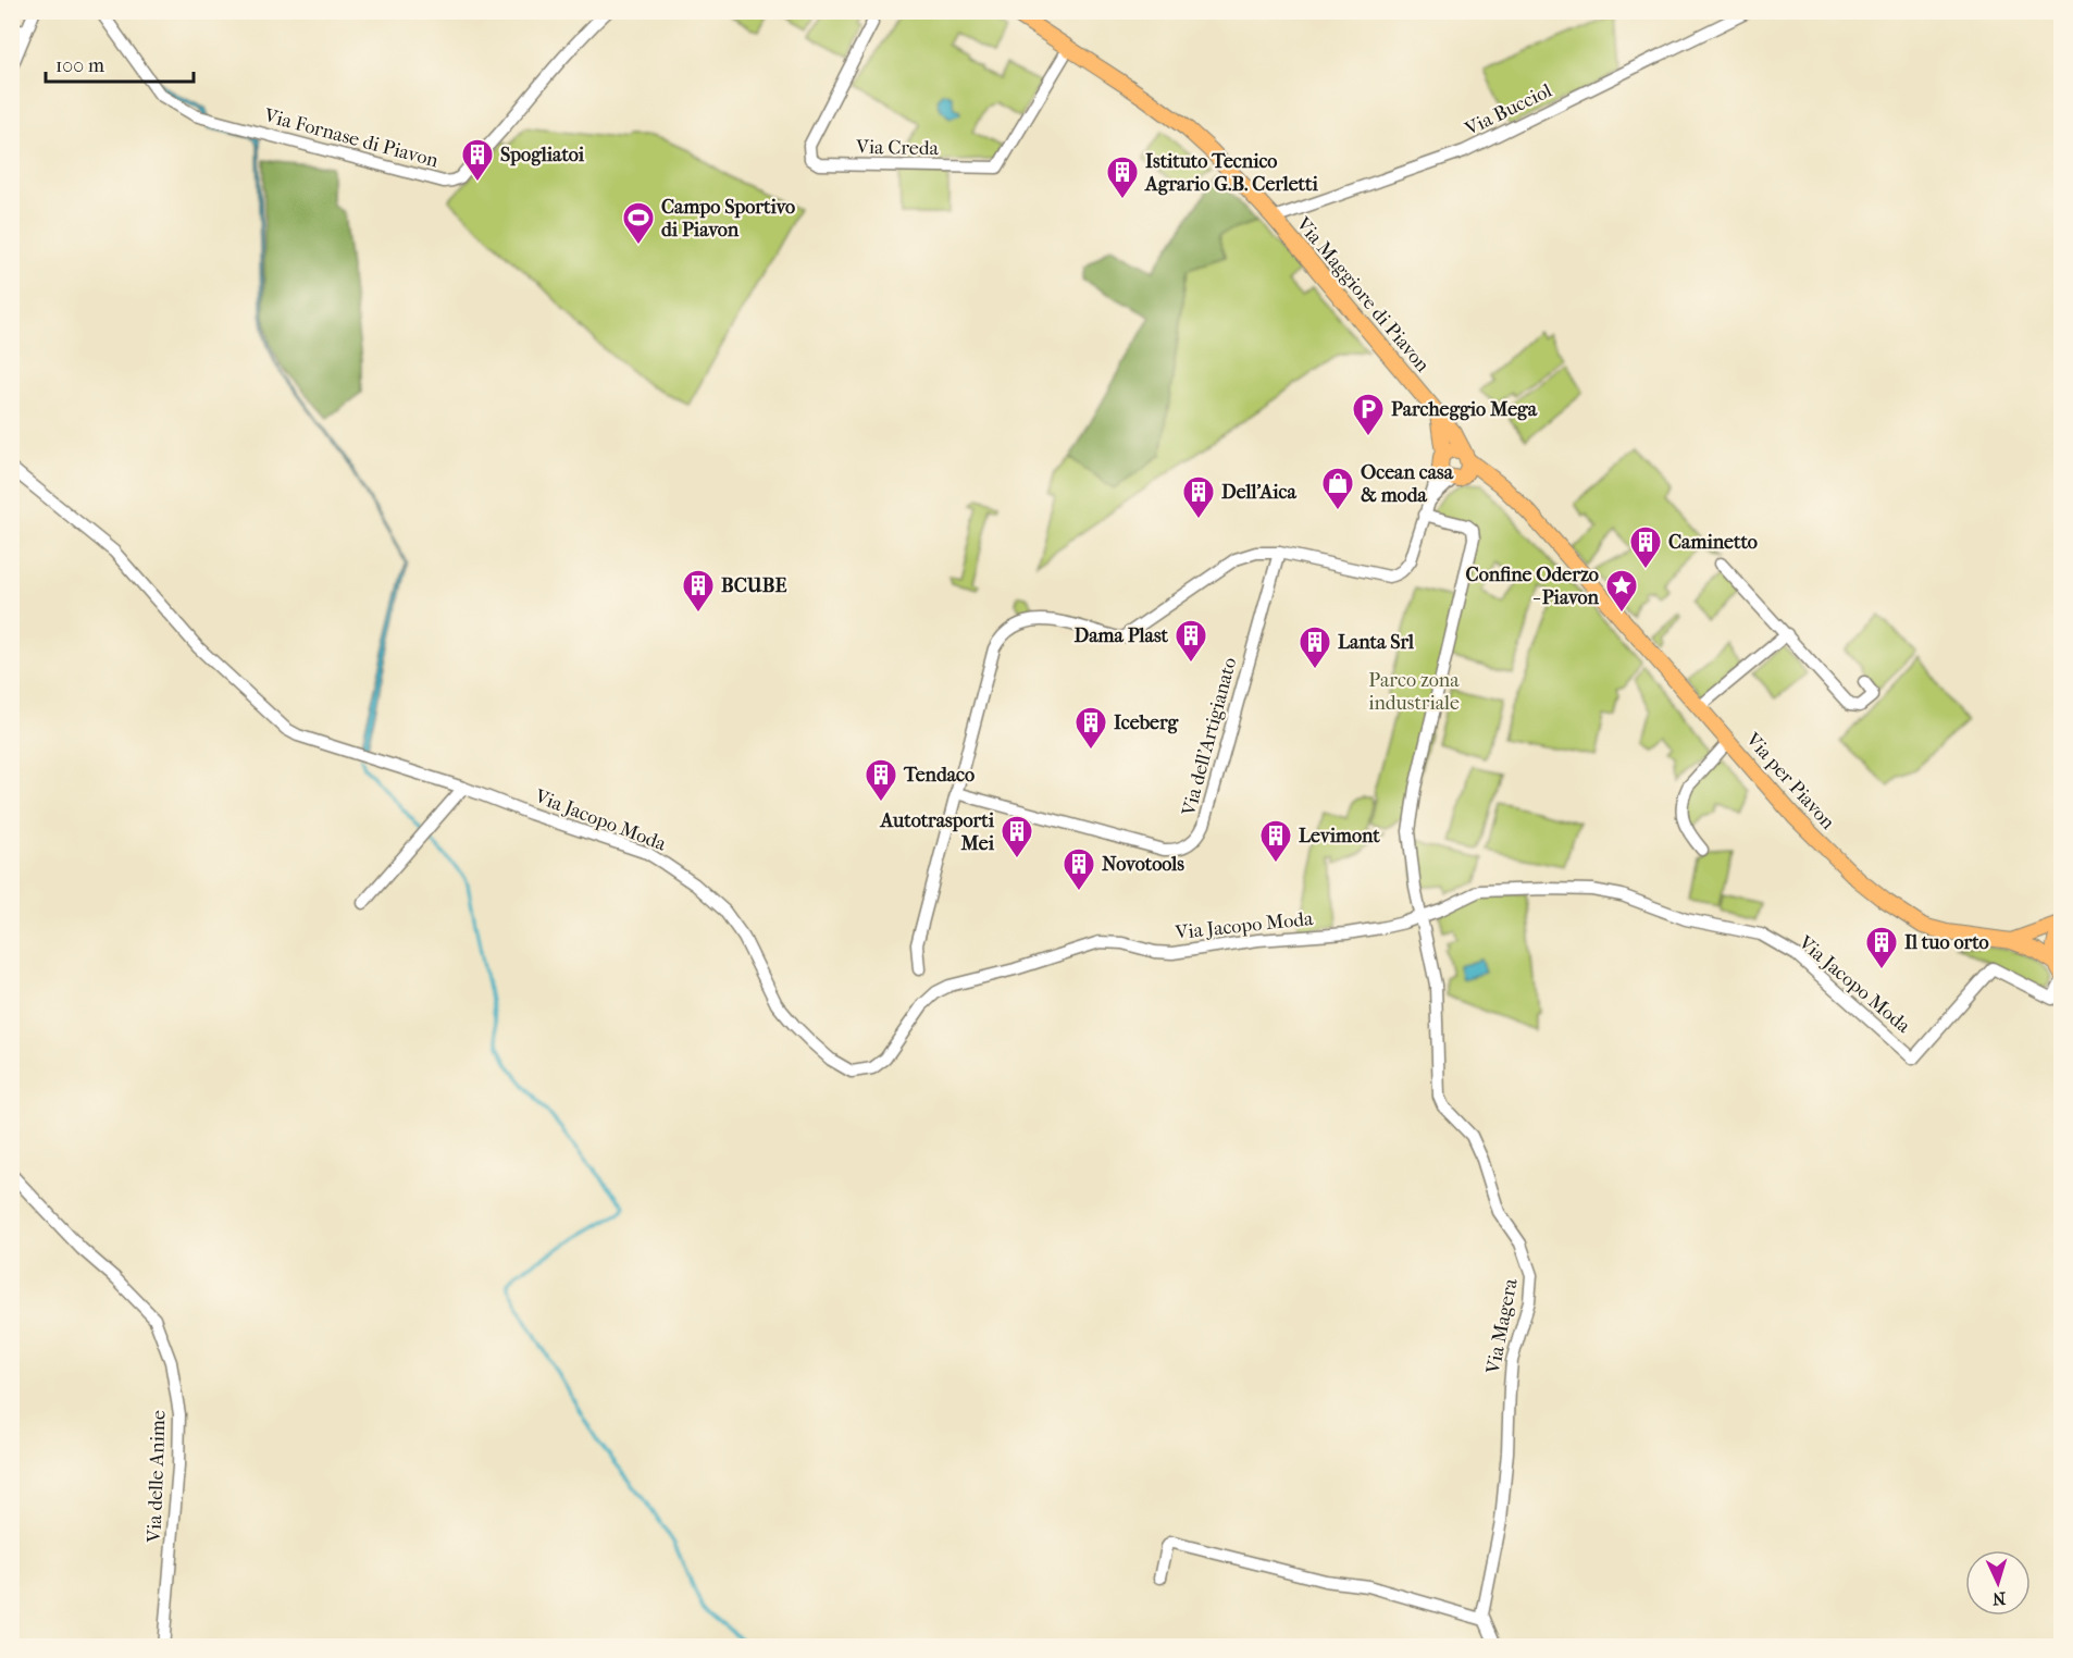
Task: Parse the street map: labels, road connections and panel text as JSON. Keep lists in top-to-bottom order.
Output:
{
  "streets": {
    "main road": ["Via Maggiore di Piavon", "Via per Piavon"],
    "street": [
      "Via Bucciol",
      "Via Fornase di Piavon",
      "Via Creda",
      "Via dell'Artigianato",
      "Via Jacopo Moda",
      "Via Magera",
      "Via delle Anime"
    ]
  },
  "crossings": [
    ["Via Bucciol", "Via Maggiore di Piavon"],
    ["Via Creda", "Via Maggiore di Piavon"],
    ["Via Maggiore di Piavon", "Via per Piavon"],
    ["Via Jacopo Moda", "Via Magera"]
  ],
  "parks": ["Parco zona industriale"],
  "places": {
    "building": [
      "Spogliatoi",
      "Istituto Tecnico Agrario G.B. Cerletti",
      "Dell'Aica",
      "Caminetto",
      "BCUBE",
      "Dama Plast",
      "Lanta Srl",
      "Iceberg",
      "Tendaco",
      "Autotrasporti Mei",
      "Levimont",
      "Novotools",
      "Il tuo orto"
    ],
    "sports": ["Campo Sportivo di Piavon"],
    "parking": ["Parcheggio Mega"],
    "shop": ["Ocean casa & moda"],
    "place": ["Confine Oderzo - Piavon"]
  },
  "scale_bar": "100 m",
  "north": "bottom"
}
